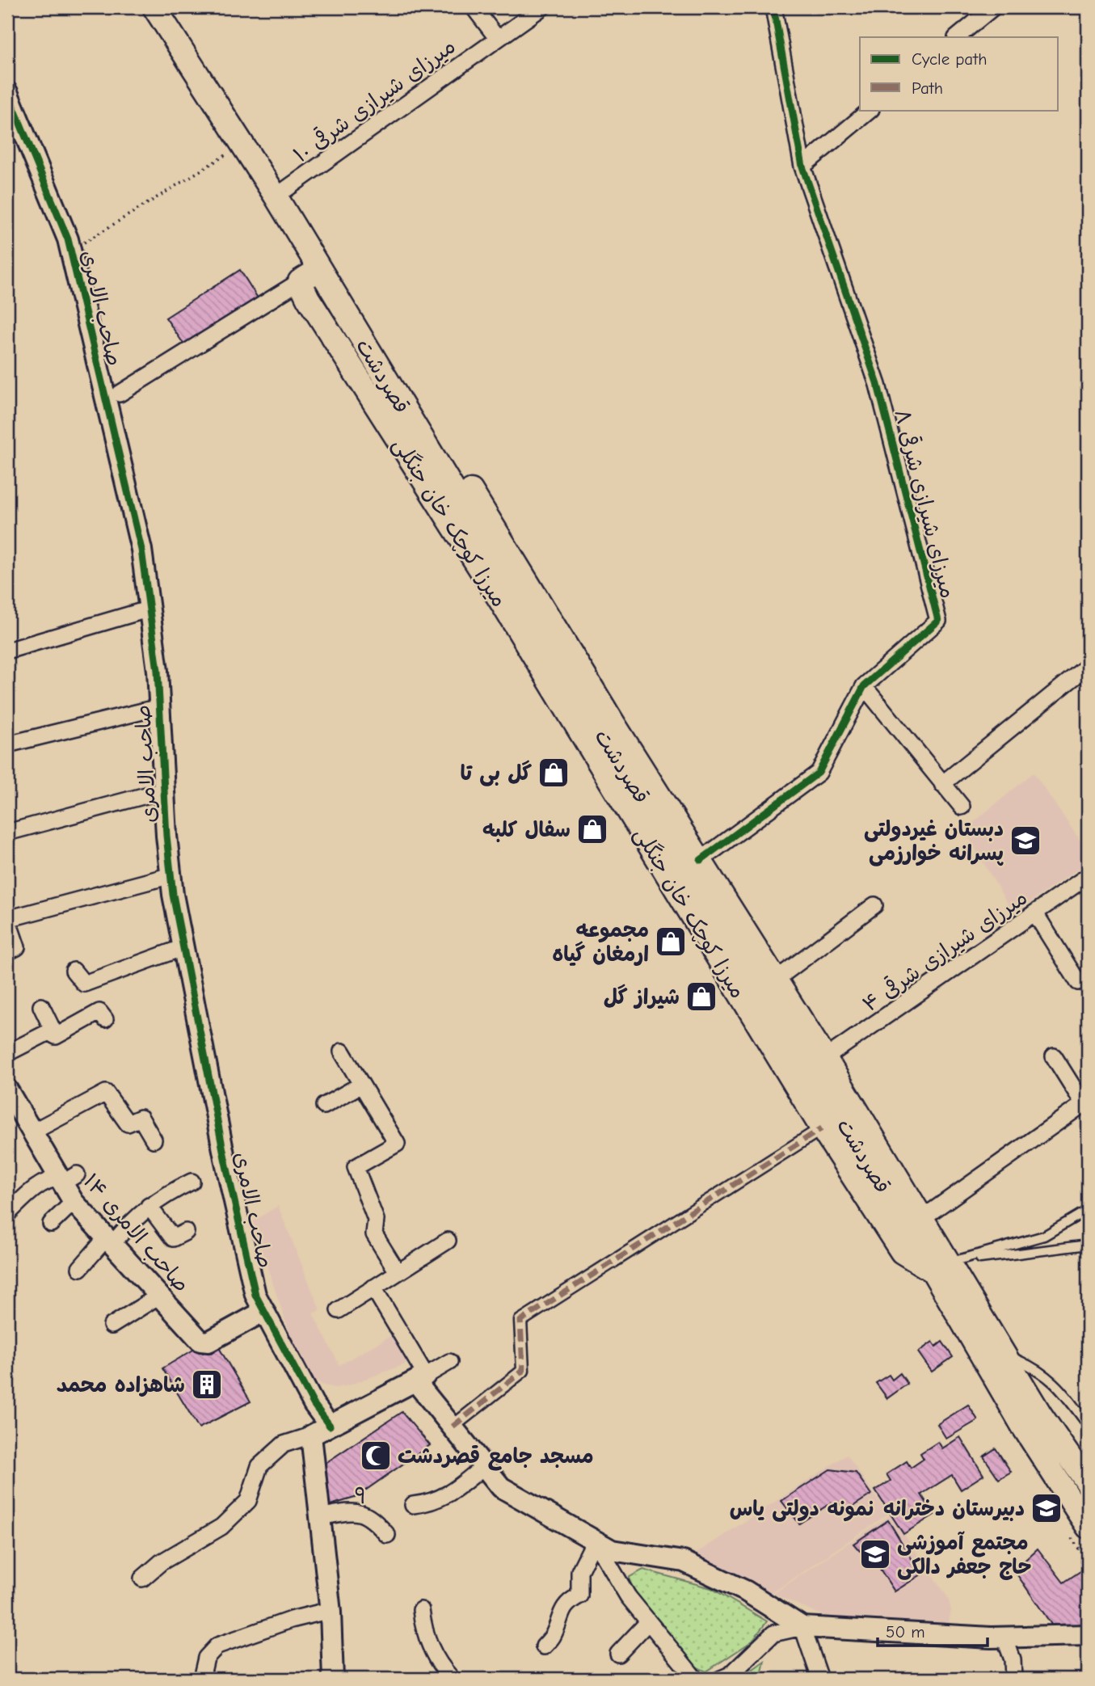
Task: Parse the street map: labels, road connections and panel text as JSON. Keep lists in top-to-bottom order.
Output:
{
  "streets": {
    "main road": ["قصردشت", "میرزا کوچک خان جنگلی"],
    "street": [
      "۱۰ میرزای شیرازی شرقی",
      "صاحب الامری",
      "۸ میرزای شیرازی شرقی",
      "۴ میرزای شیرازی شرقی",
      "۱۴ صاحب الامری",
      "۹"
    ]
  },
  "crossings": [
    ["۱۰ میرزای شیرازی شرقی", "قصردشت"],
    ["صاحب الامری", "۱۴ صاحب الامری"],
    ["قصردشت", "۸ میرزای شیرازی شرقی"],
    ["قصردشت", "میرزا کوچک خان جنگلی"],
    ["قصردشت", "۴ میرزای شیرازی شرقی"]
  ],
  "places": {
    "shop": [
      "گل بی تا",
      "سفال کلبه",
      "مجموعه ارمغان گیاه",
      "شیراز گل"
    ],
    "school or university": ["دبستان غیردولتی پسرانه خوارزمی", "دبیرستان دخترانه نمونه دولتی یاس", "مجتمع آموزشی حاج جعفر دالکی"],
    "building": ["شاهزاده محمد"],
    "mosque": ["مسجد جامع قصردشت"]
  },
  "legend": ["Cycle path", "Path"],
  "scale_bar": "50 m"
}
